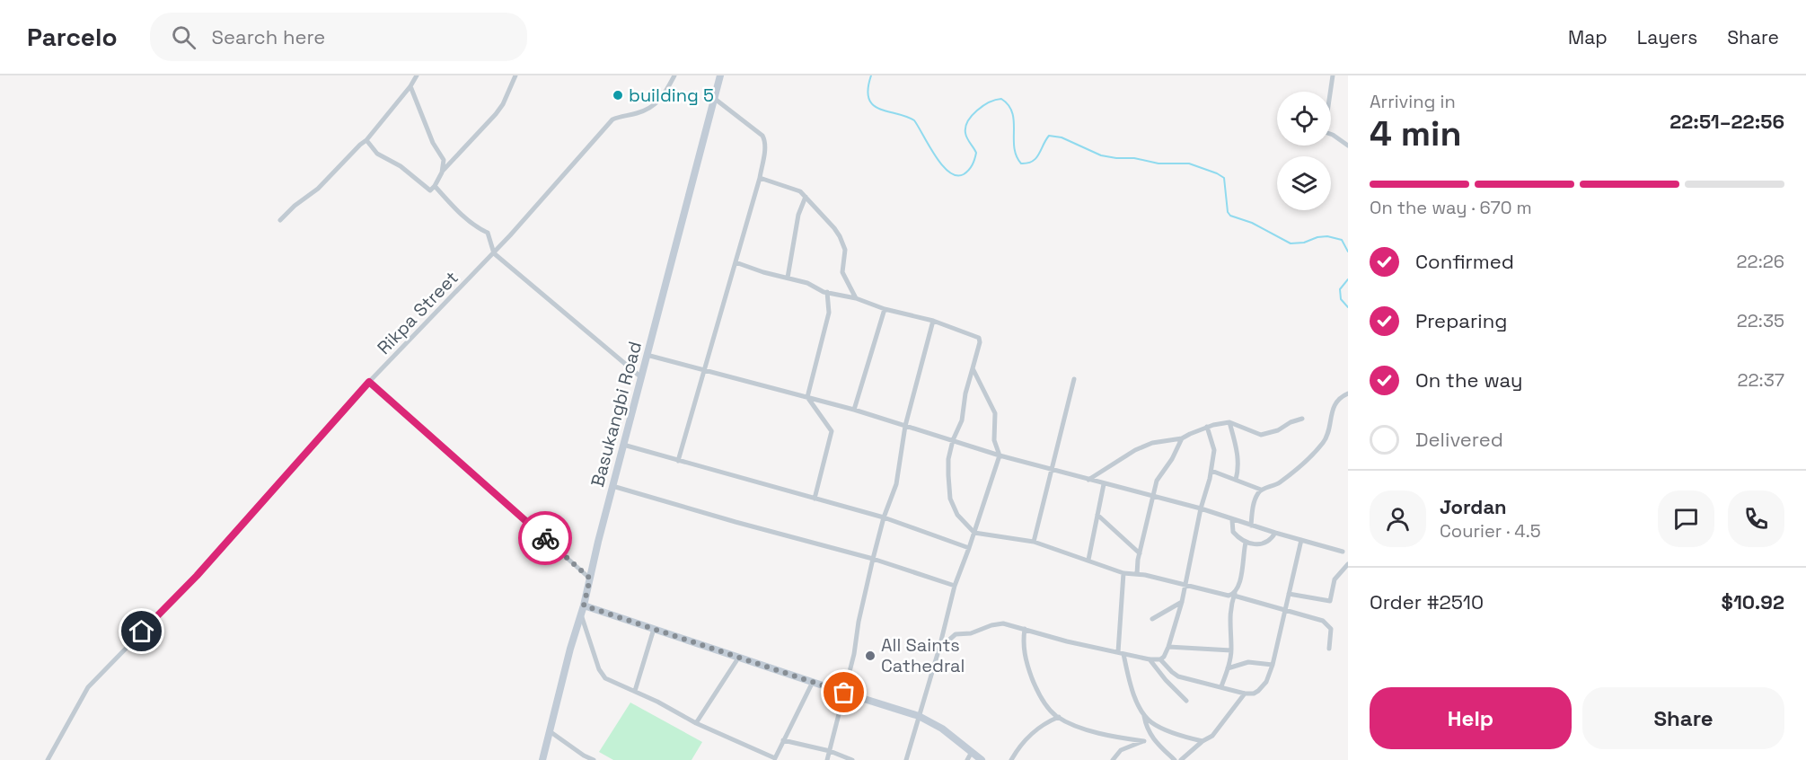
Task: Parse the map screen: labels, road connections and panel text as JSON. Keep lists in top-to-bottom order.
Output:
{
  "streets": {
    "street": ["Rikpa Street", "Basukangbi Road"]
  },
  "places": ["building 5", "All Saints Cathedral"],
  "page": {
    "header": "Parcelo",
    "search": "Search here",
    "nav": ["Map", "Layers", "Share"],
    "heading": ["4 min", "Arriving in", "22:51–22:56"],
    "panel": [
      "Jordan",
      "Courier · 4.5",
      "Order #2510",
      "$10.92"
    ],
    "bar": "On the way · 670 m",
    "list": [
      ["Confirmed", "22:26"],
      ["Preparing", "22:35"],
      ["On the way", "22:37"],
      "Delivered"
    ],
    "buttons": ["Help", "Share"]
  }
}
